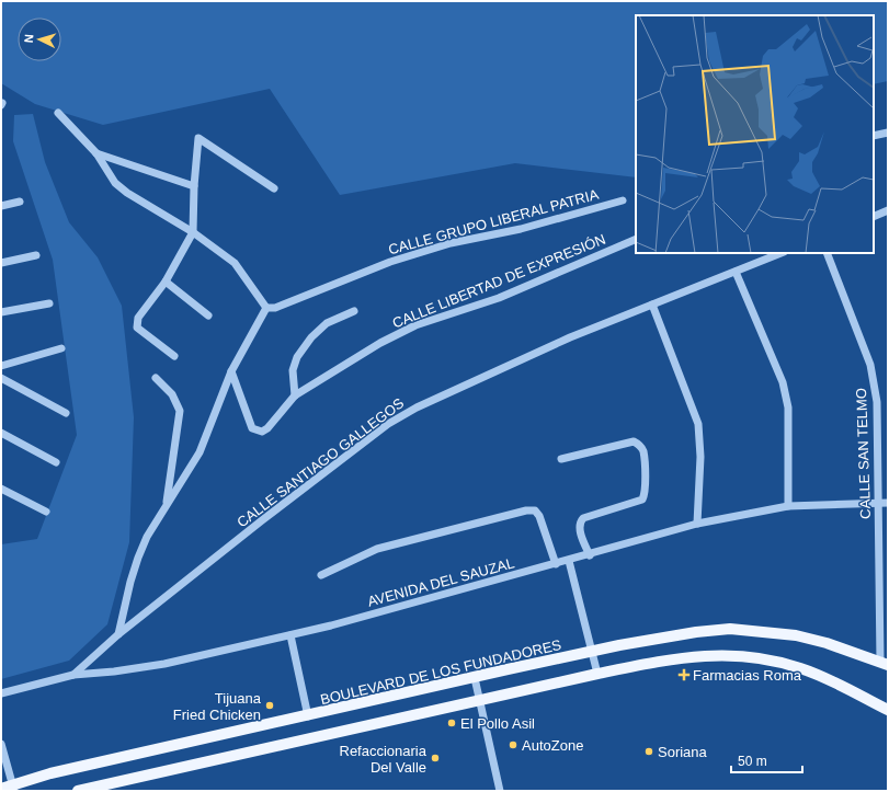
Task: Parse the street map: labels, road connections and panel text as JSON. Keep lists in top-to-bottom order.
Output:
{
  "streets": {
    "main road": ["BOULEVARD DE LOS FUNDADORES"],
    "street": [
      "CALLE GRUPO LIBERAL PATRIA",
      "CALLE LIBERTAD DE EXPRESIÓN",
      "CALLE SAN TELMO",
      "CALLE SANTIAGO GALLEGOS",
      "AVENIDA DEL SAUZAL"
    ]
  },
  "crossings": [
    ["CALLE SAN TELMO", "AVENIDA DEL SAUZAL"],
    ["CALLE SAN TELMO", "BOULEVARD DE LOS FUNDADORES"],
    ["CALLE SANTIAGO GALLEGOS", "AVENIDA DEL SAUZAL"]
  ],
  "places": {
    "health": ["Farmacias Roma"],
    "other": [
      "Tijuana Fried Chicken",
      "El Pollo Asil",
      "AutoZone",
      "Soriana",
      "Refaccionaria Del Valle"
    ]
  },
  "scale_bar": "50 m",
  "north": "left"
}
